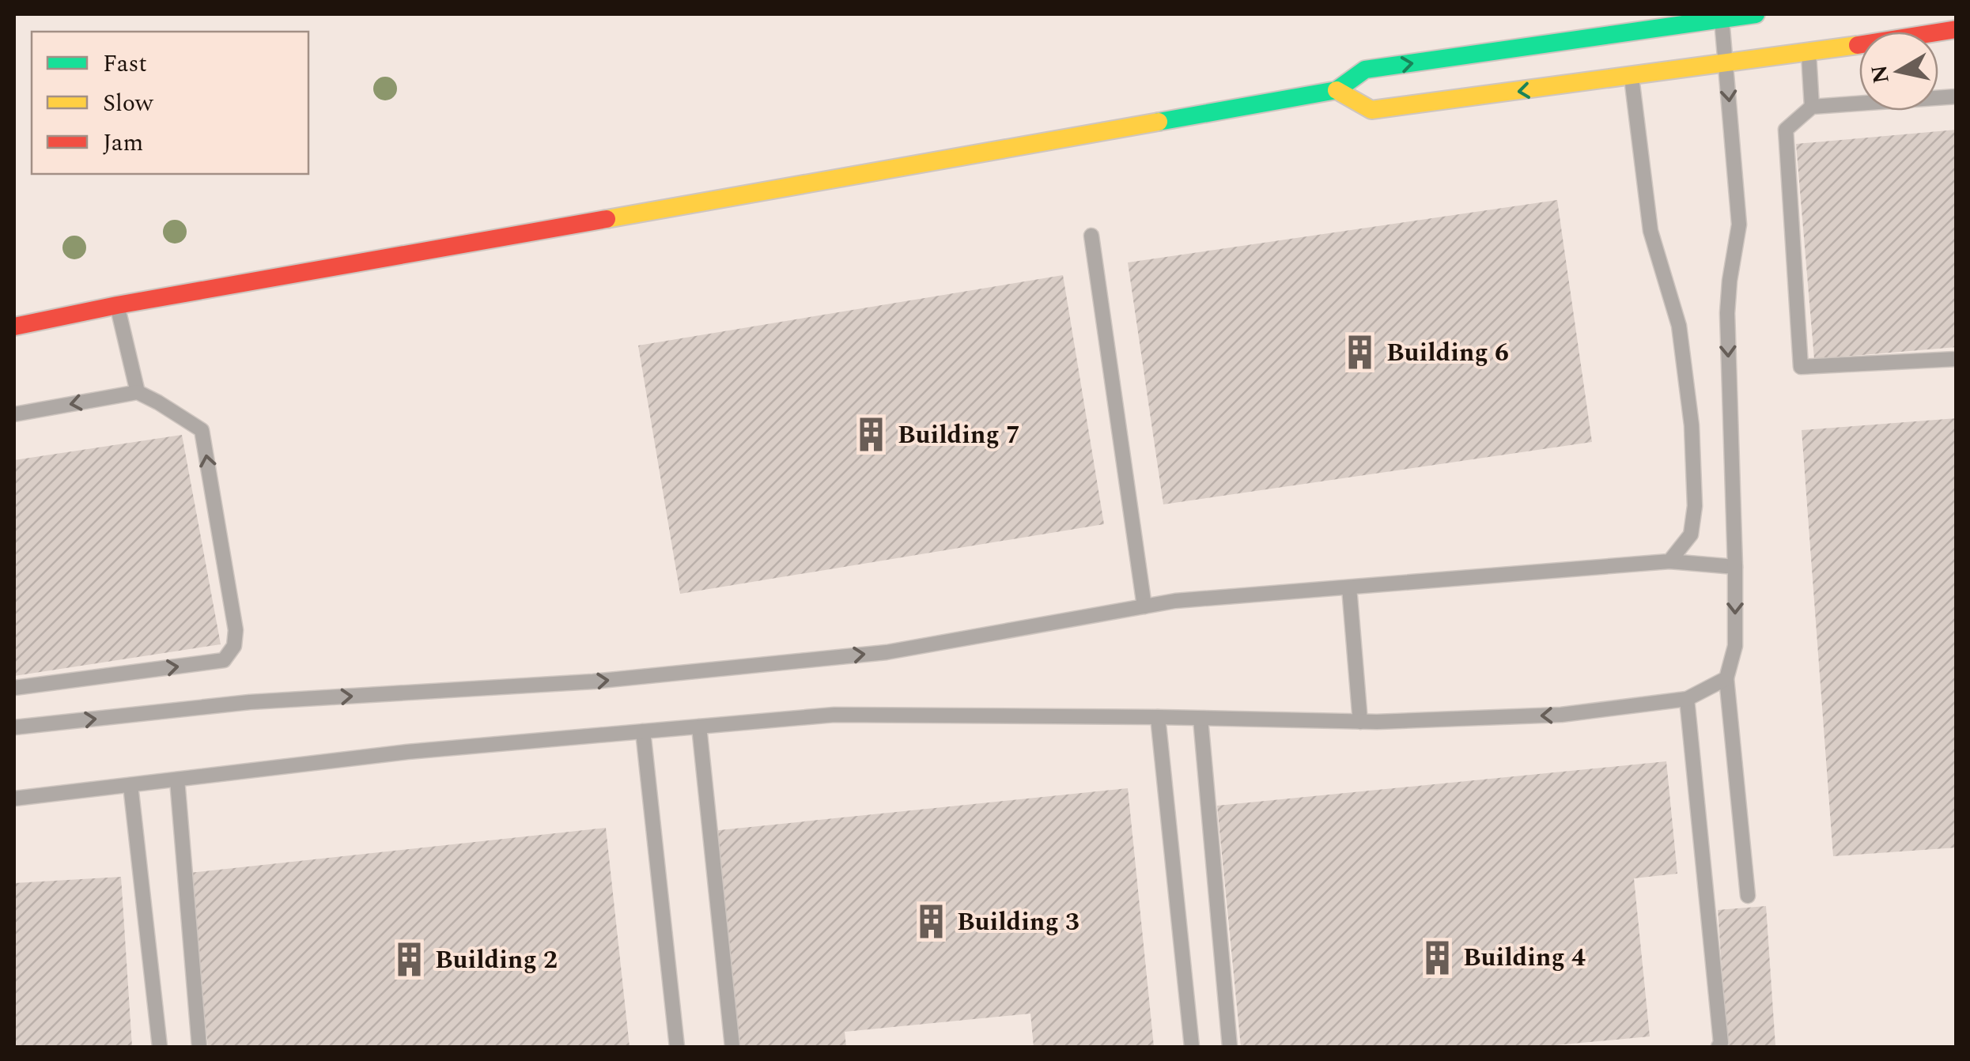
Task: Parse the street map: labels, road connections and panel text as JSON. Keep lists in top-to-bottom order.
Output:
{
  "places": {
    "building": [
      "Building 6",
      "Building 7",
      "Building 3",
      "Building 4",
      "Building 2"
    ]
  },
  "legend": ["Fast", "Slow", "Jam"],
  "north": "left"
}
